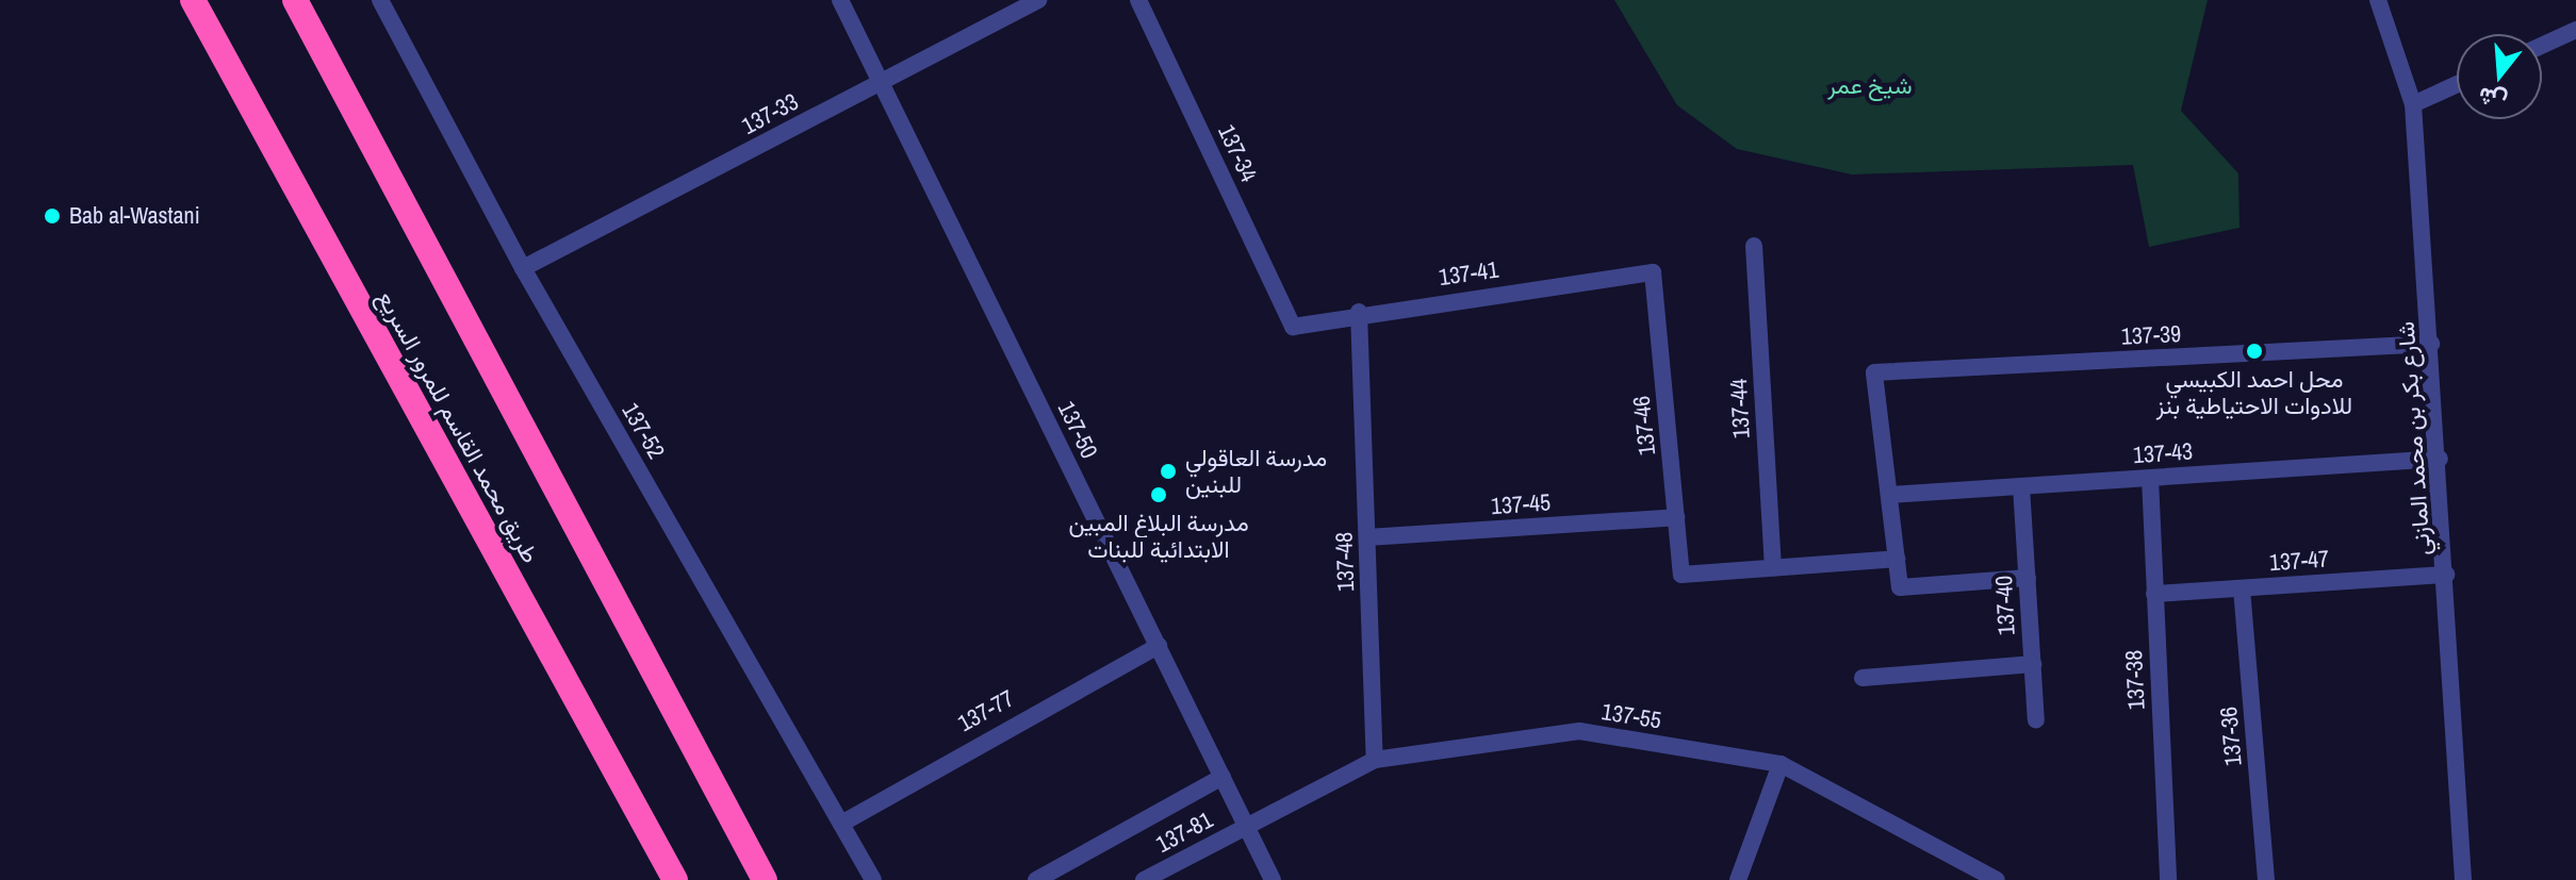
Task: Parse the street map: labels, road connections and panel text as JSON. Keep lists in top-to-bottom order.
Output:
{
  "streets": {
    "highway": ["طريق محمد القاسم للمرور السريع"],
    "street": [
      "137-33",
      "137-34",
      "137-41",
      "137-39",
      "137-44",
      "137-46",
      "137-50",
      "137-52",
      "شارع بكر بن محمد المازني",
      "137-43",
      "137-45",
      "137-47",
      "137-48",
      "137-40",
      "137-38",
      "137-77",
      "137-55",
      "137-36",
      "137-81"
    ]
  },
  "crossings": [
    ["137-33", "137-50"],
    ["137-33", "137-52"],
    ["137-34", "137-41"],
    ["137-41", "137-46"],
    ["137-41", "137-48"],
    ["137-39", "شارع بكر بن محمد المازني"],
    ["137-39", "137-43"],
    ["137-44", "137-46"],
    ["137-46", "137-45"],
    ["137-50", "137-77"],
    ["137-50", "137-55"],
    ["137-50", "137-81"],
    ["137-52", "137-77"],
    ["شارع بكر بن محمد المازني", "137-43"],
    ["شارع بكر بن محمد المازني", "137-47"],
    ["137-43", "137-40"],
    ["137-43", "137-38"],
    ["137-45", "137-48"],
    ["137-47", "137-38"],
    ["137-47", "137-36"],
    ["137-48", "137-55"],
    ["137-55", "137-81"]
  ],
  "parks": ["شيخ عمر"],
  "places": [
    "Bab al-Wastani",
    "محل احمد الكبيسي للادوات الاحتياطية بنز",
    "مدرسة العاقولي للبنين",
    "مدرسة البلاغ المبين الابتدائية للبنات"
  ],
  "north": "bottom"
}
